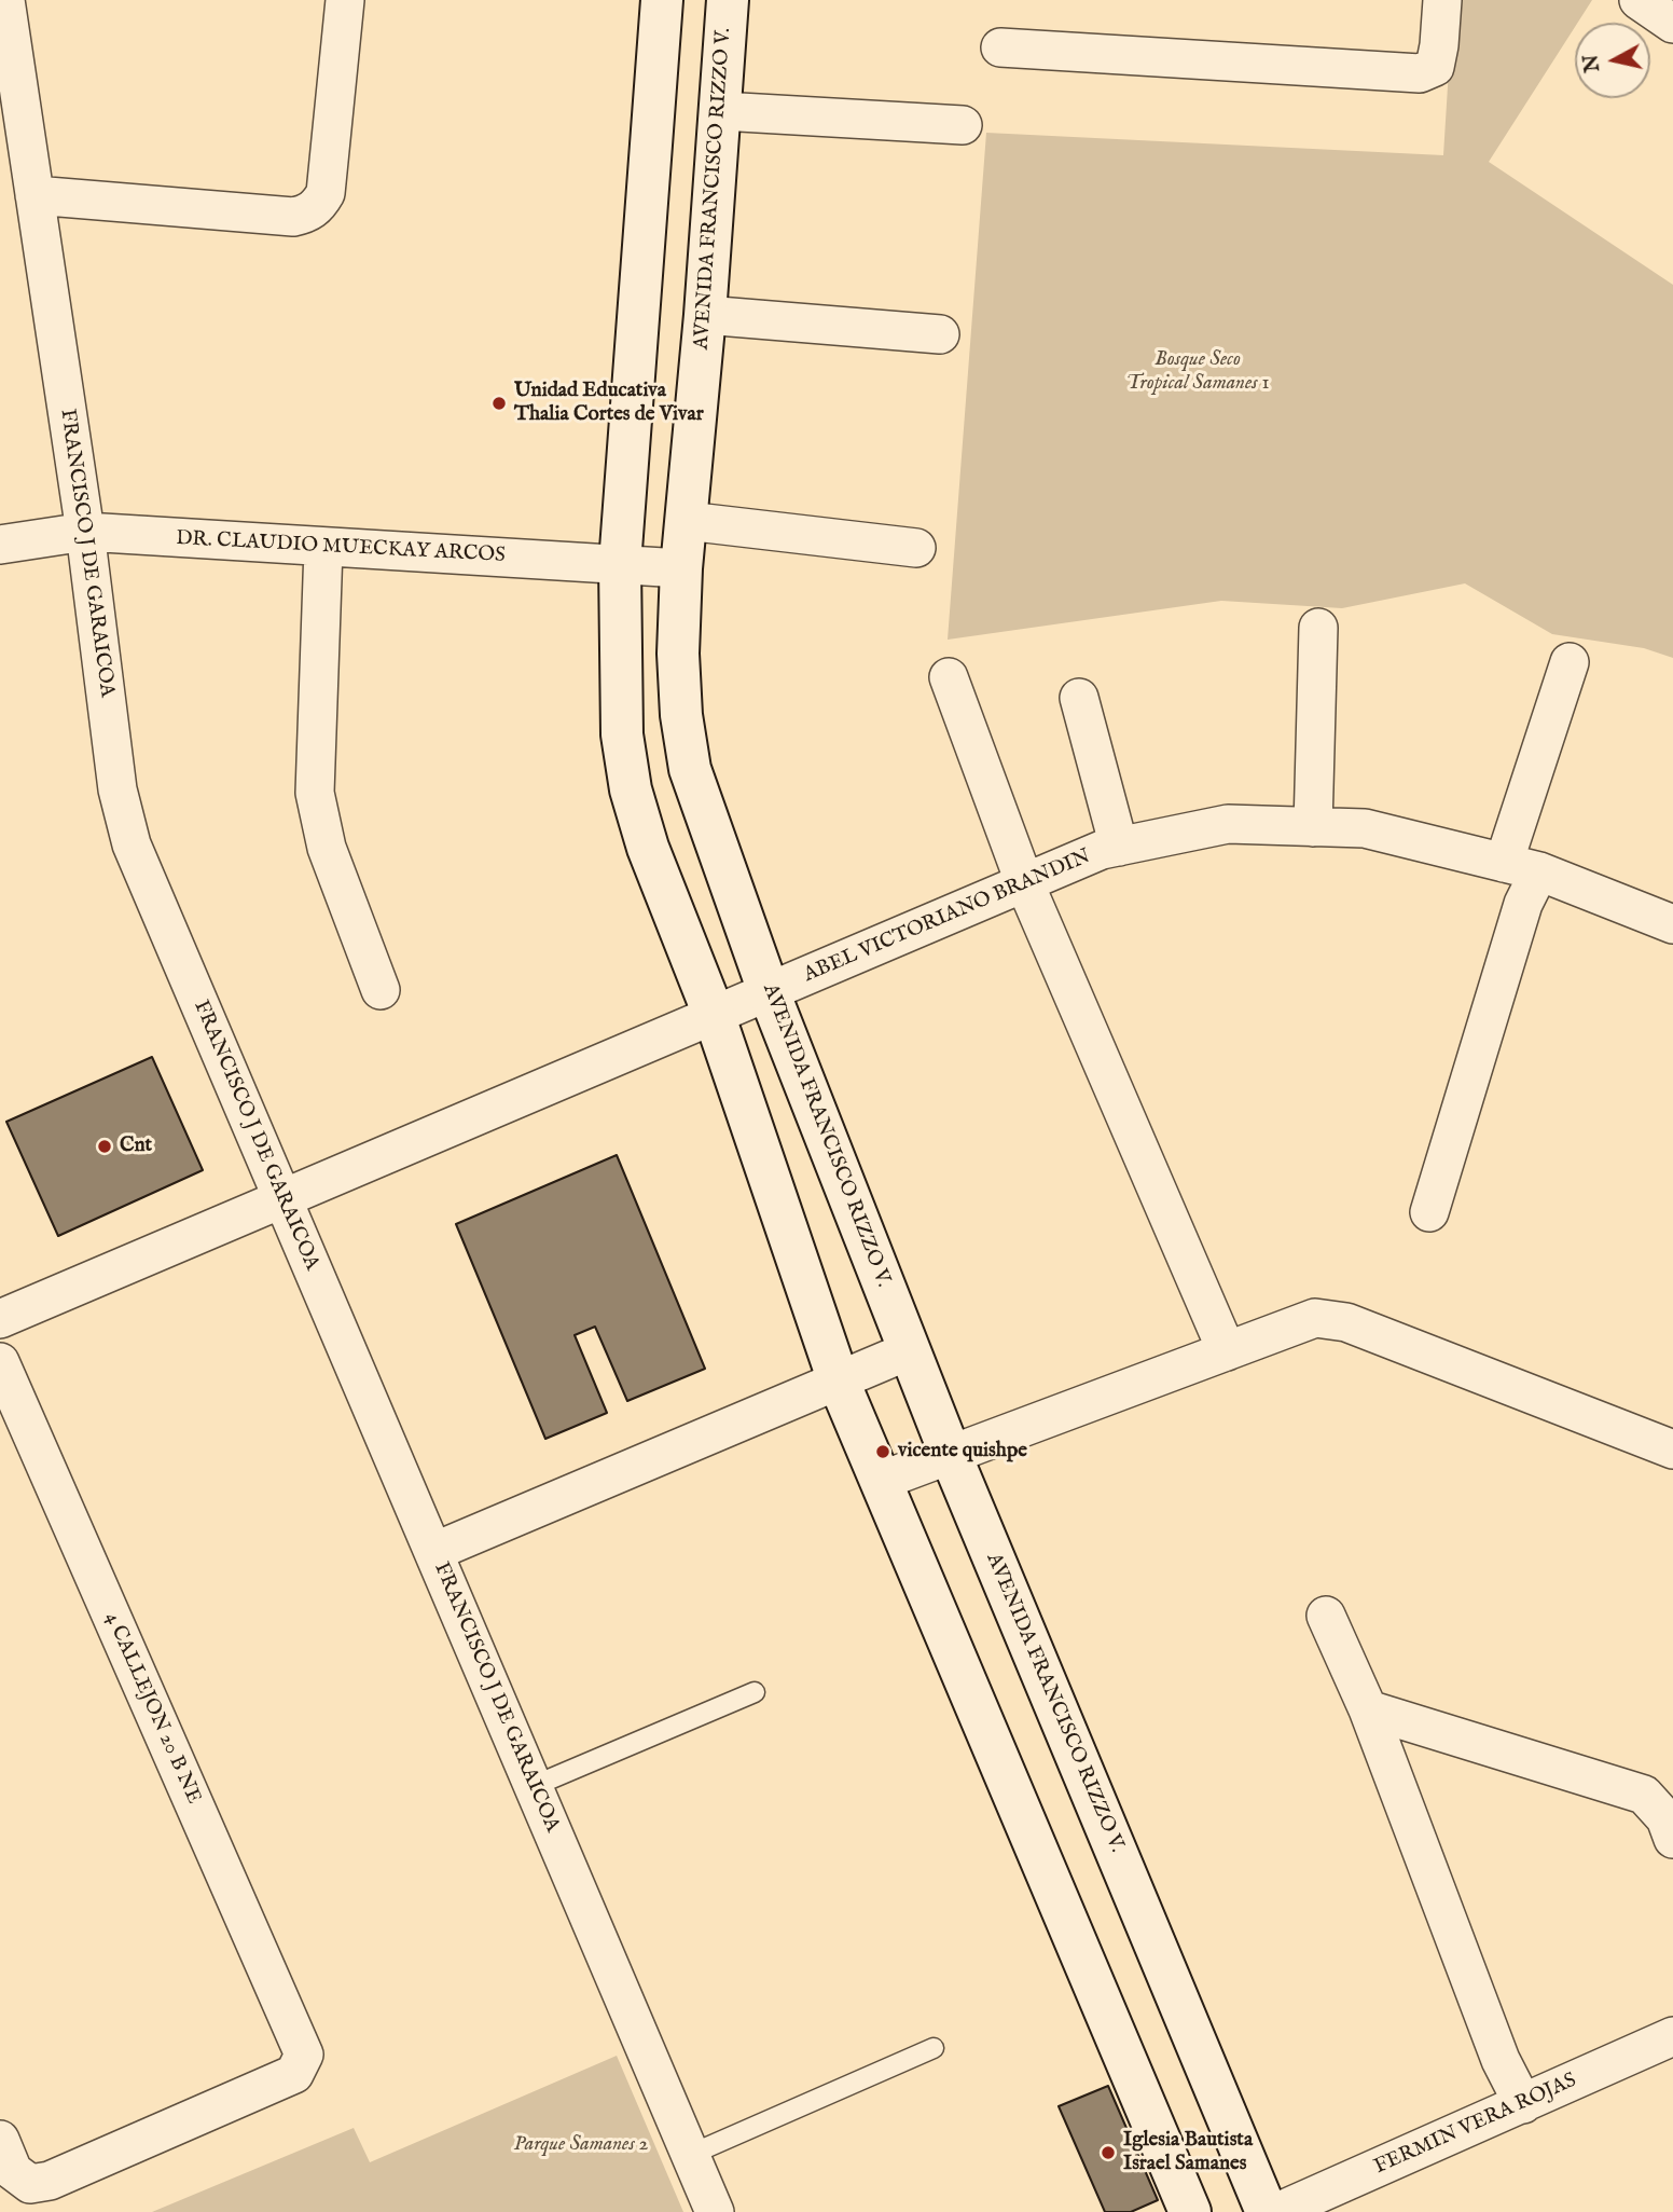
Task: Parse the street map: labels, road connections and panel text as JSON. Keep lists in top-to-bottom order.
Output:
{
  "streets": {
    "main road": ["AVENIDA FRANCISCO RIZZO V."],
    "street": [
      "DR. CLAUDIO MUECKAY ARCOS",
      "FRANCISCO J DE GARAICOA",
      "ABEL VICTORIANO BRANDIN",
      "4 CALLEJON 20 B NE",
      "FERMIN VERA ROJAS"
    ]
  },
  "crossings": [
    ["AVENIDA FRANCISCO RIZZO V.", "DR. CLAUDIO MUECKAY ARCOS"],
    ["AVENIDA FRANCISCO RIZZO V.", "ABEL VICTORIANO BRANDIN"],
    ["DR. CLAUDIO MUECKAY ARCOS", "FRANCISCO J DE GARAICOA"],
    ["FRANCISCO J DE GARAICOA", "ABEL VICTORIANO BRANDIN"]
  ],
  "parks": ["Bosque Seco Tropical Samanes 1", "Parque Samanes 2"],
  "places": [
    "Unidad Educativa Thalia Cortes de Vivar",
    "Cnt",
    "vicente quishpe",
    "Iglesia Bautista Israel Samanes"
  ],
  "north": "left"
}
